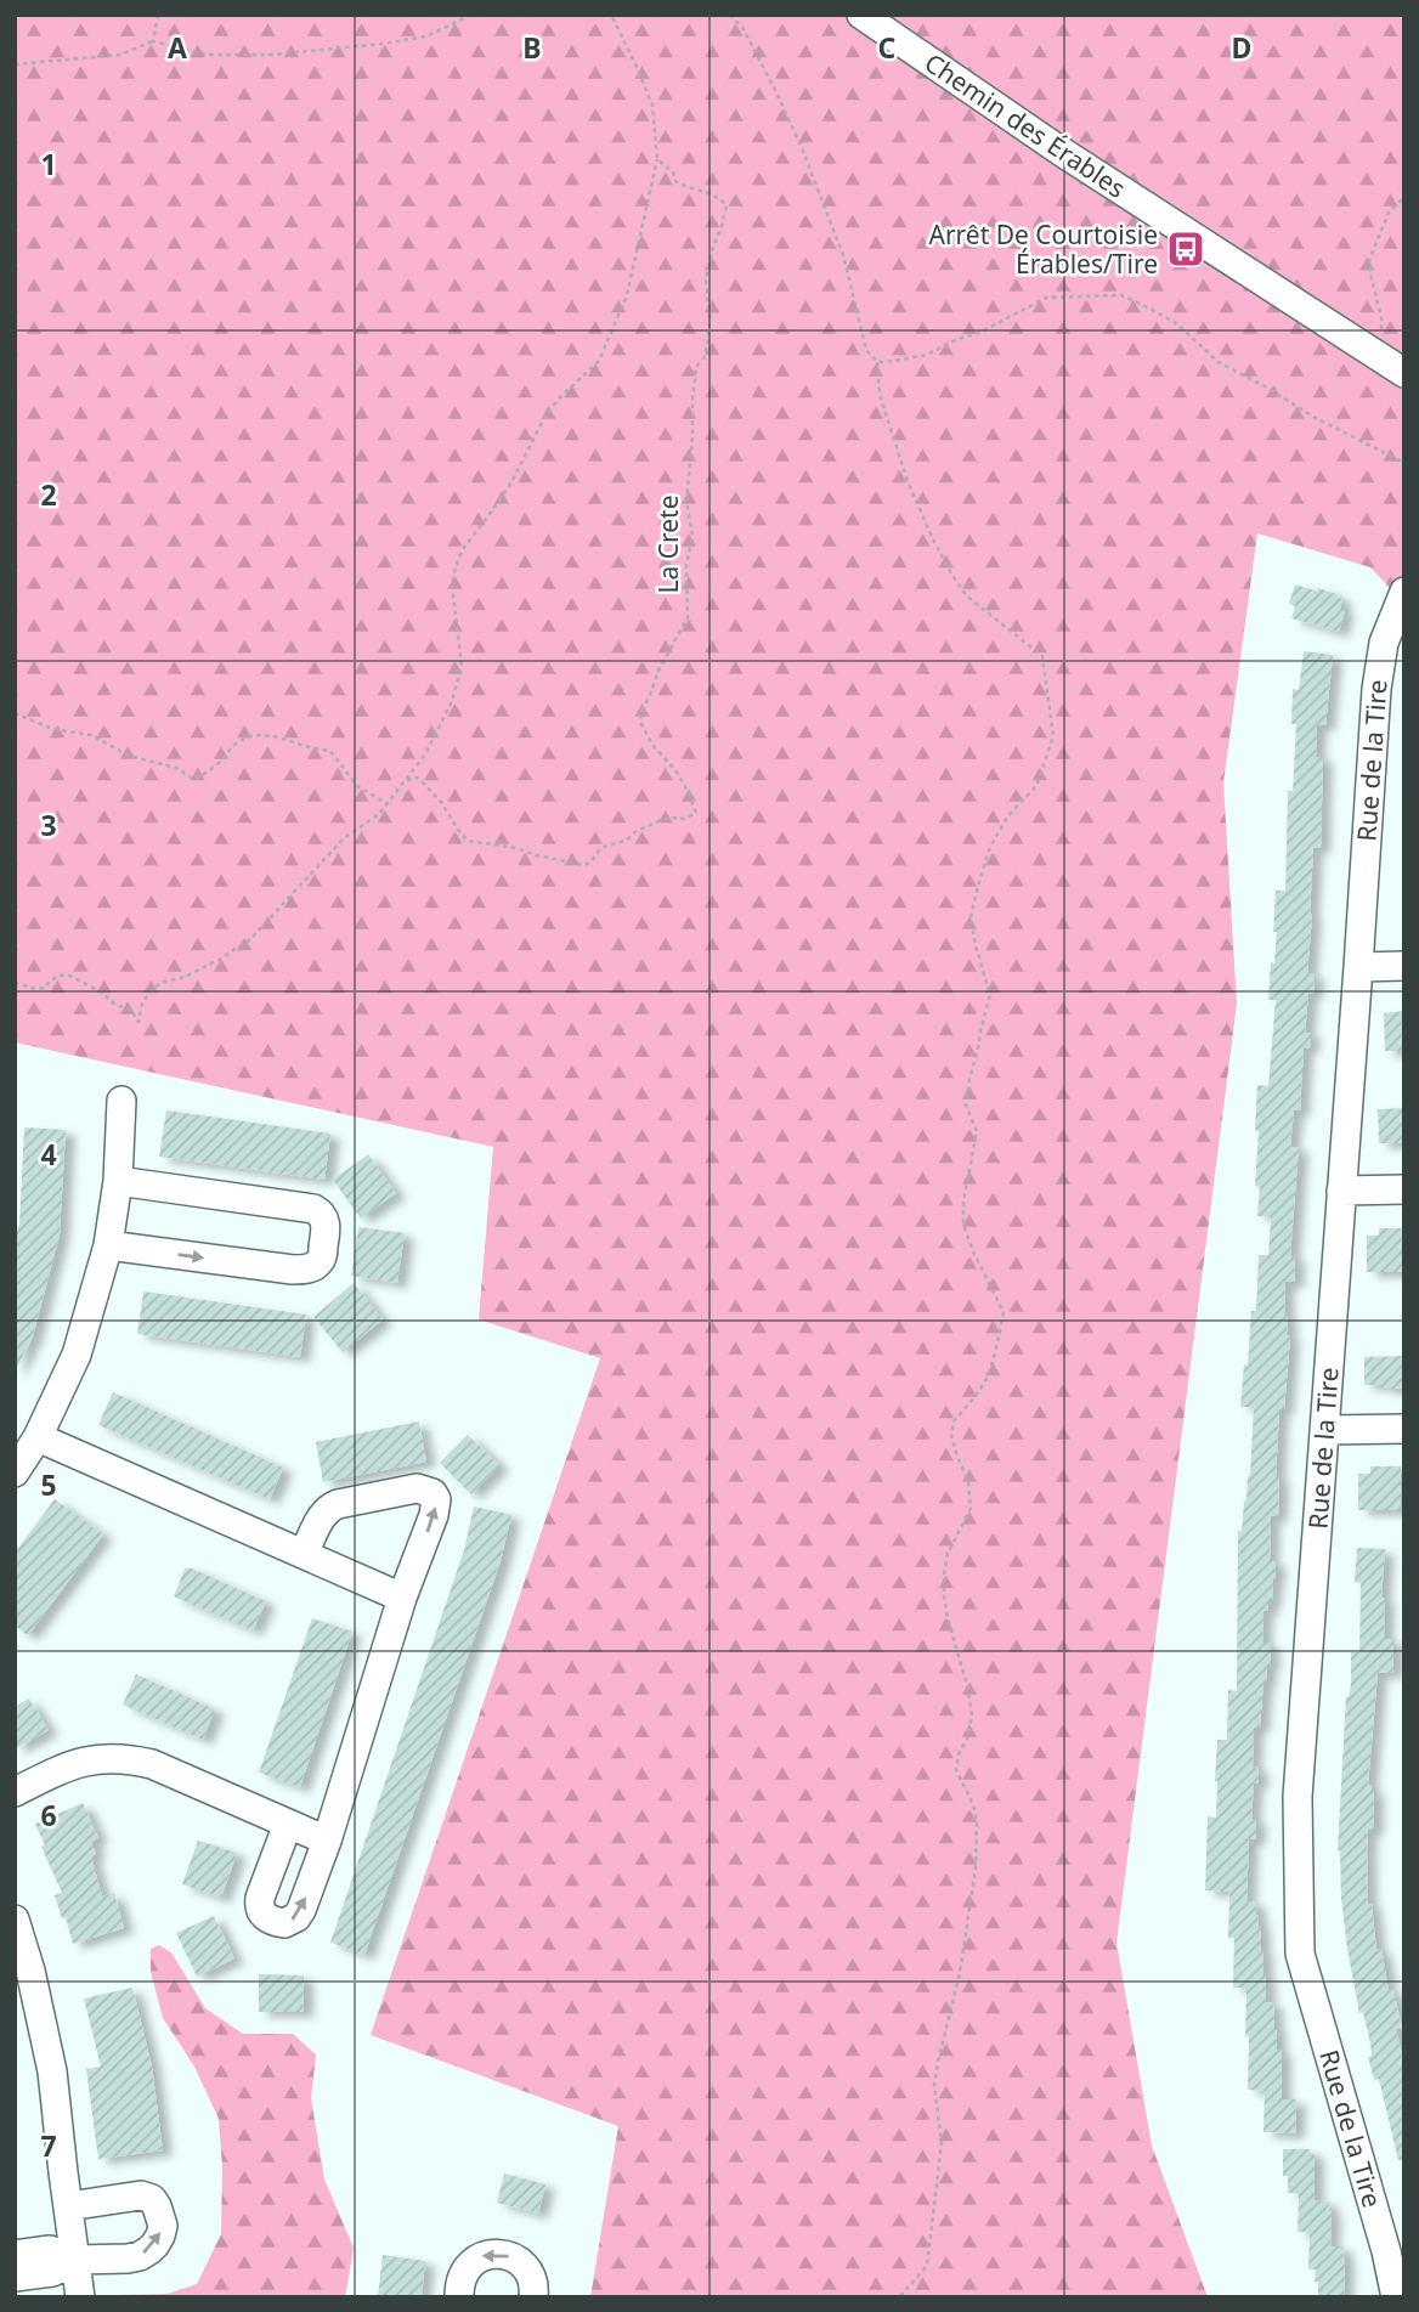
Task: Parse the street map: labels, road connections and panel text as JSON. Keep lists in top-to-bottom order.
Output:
{
  "streets": {
    "street": ["Chemin des Érables", "Rue de la Tire"],
    "path": ["La Crete"]
  },
  "places": {
    "bus stop": ["Arrêt De Courtoisie Érables/Tire"]
  },
  "grid": {
    "columns": [
      "A",
      "B",
      "C",
      "D"
    ],
    "rows": [
      "1",
      "2",
      "3",
      "4",
      "5",
      "6",
      "7"
    ]
  }
}
